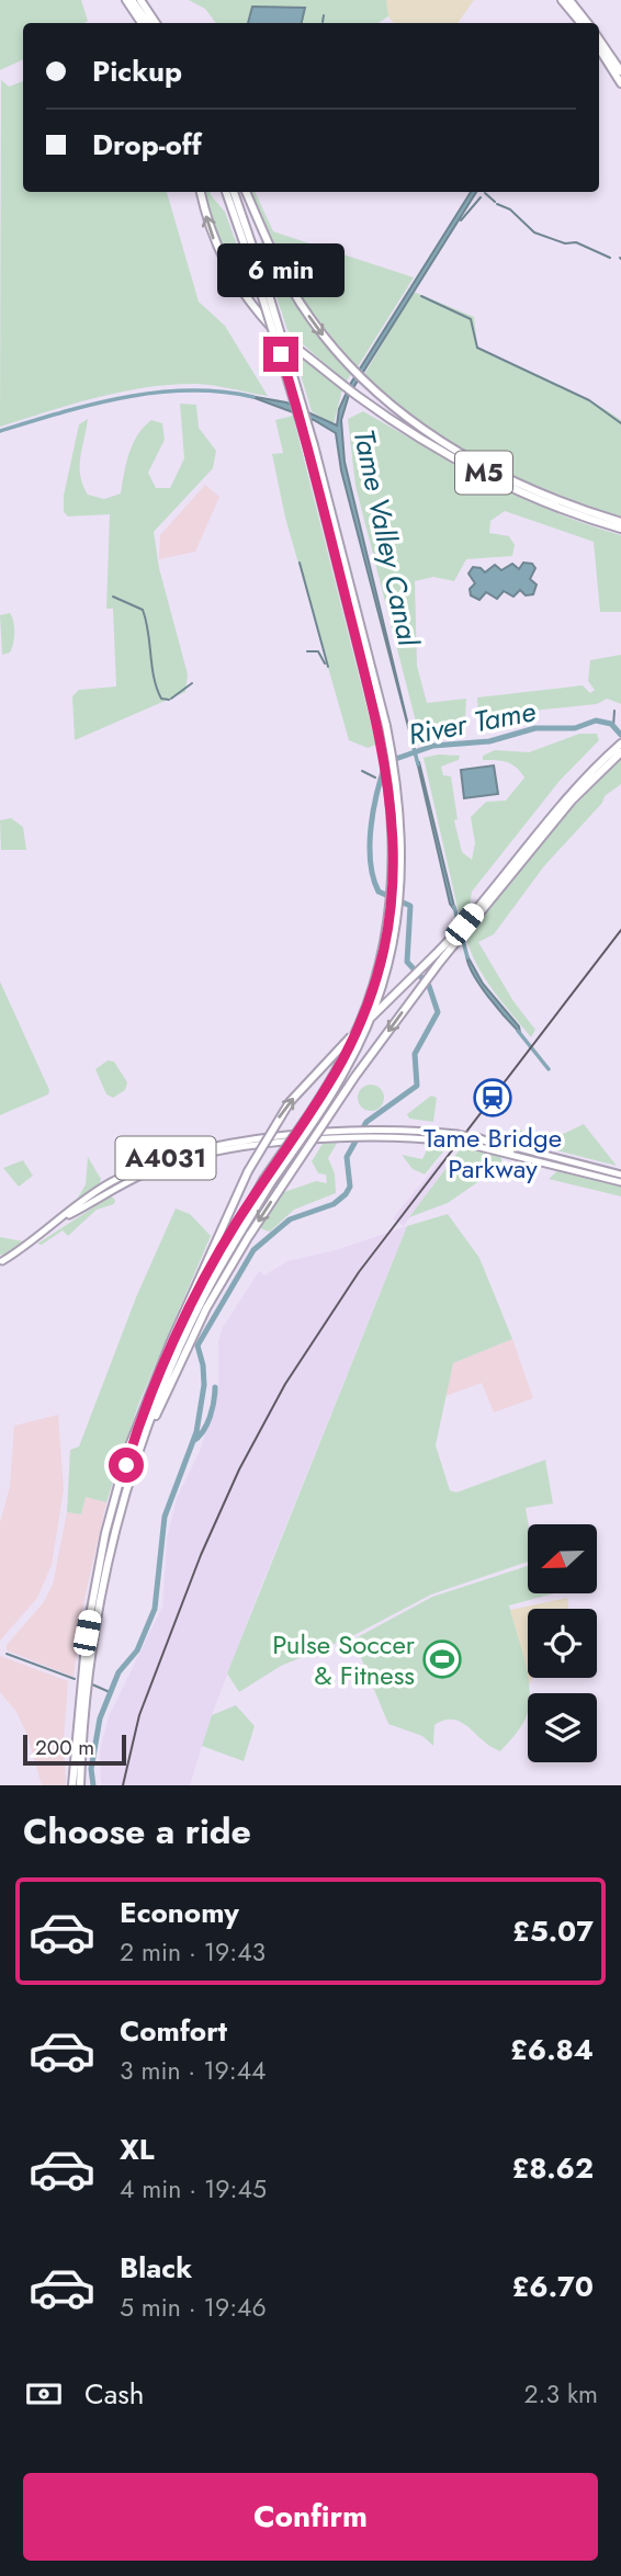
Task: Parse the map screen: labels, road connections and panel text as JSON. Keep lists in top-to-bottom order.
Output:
{
  "streets": {
    "highway": ["M5"],
    "main road": ["A4031"]
  },
  "water": ["Tame Valley Canal", "River Tame"],
  "places": {
    "station": ["Tame Bridge Parkway"],
    "sports": ["Pulse Soccer & Fitness"]
  },
  "scale_bar": "200 m",
  "north": "left",
  "page": {
    "banner": ["Pickup", "Drop-off"],
    "bubble": "6 min",
    "scale": "200 m",
    "heading": "Choose a ride",
    "list": [
      {
        "name": "Economy",
        "note": "2 min · 19:43",
        "value": "£5.07"
      },
      {
        "name": "Comfort",
        "note": "3 min · 19:44",
        "value": "£6.84"
      },
      {
        "name": "XL",
        "note": "4 min · 19:45",
        "value": "£8.62"
      },
      {
        "name": "Black",
        "note": "5 min · 19:46",
        "value": "£6.70"
      }
    ],
    "pay": ["Cash", "2.3 km"],
    "buttons": "Confirm"
  }
}
